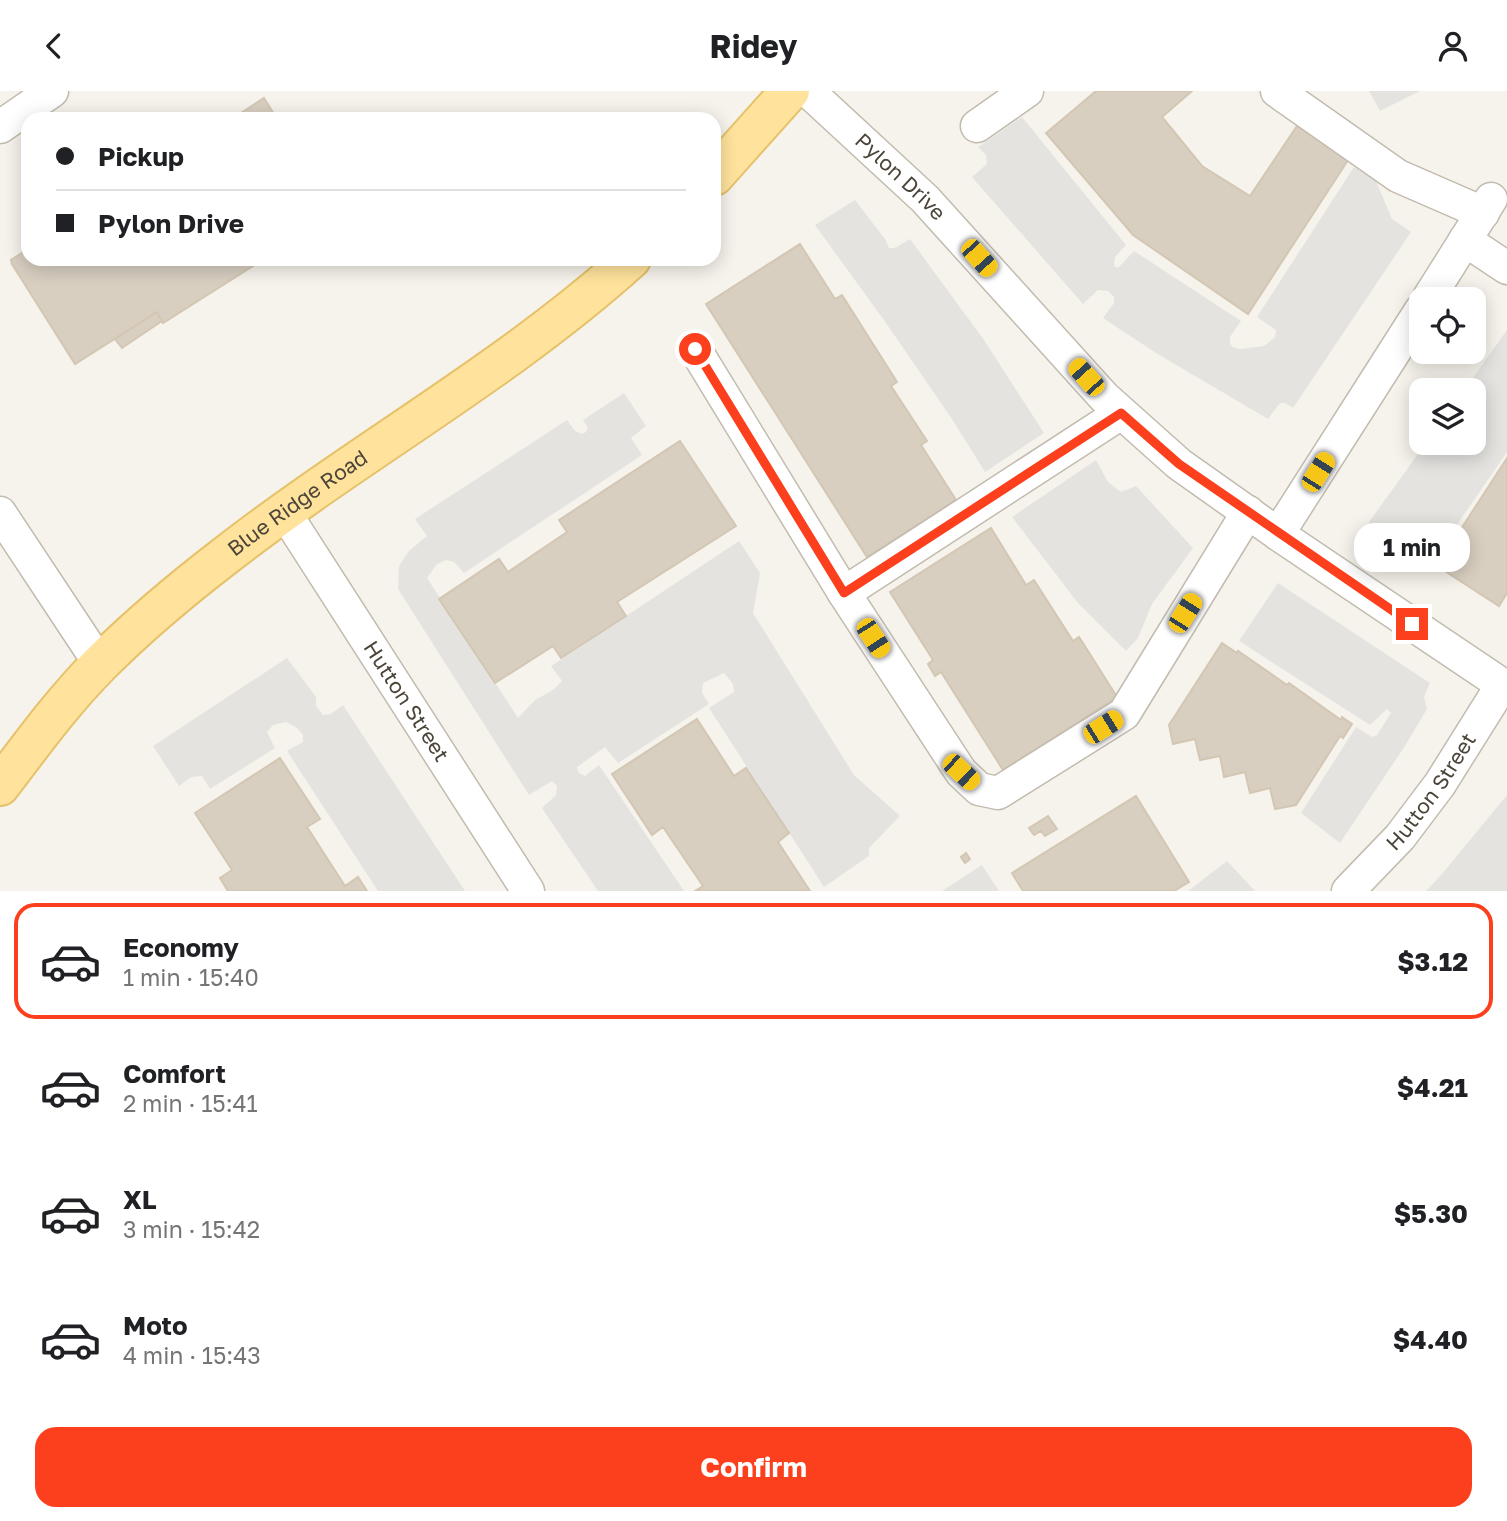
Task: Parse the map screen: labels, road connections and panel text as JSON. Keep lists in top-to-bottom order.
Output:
{
  "streets": {
    "main road": ["Blue Ridge Road"],
    "street": ["Pylon Drive", "Hutton Street"]
  },
  "crossings": [
    ["Pylon Drive", "Hutton Street"],
    ["Blue Ridge Road", "Hutton Street"]
  ],
  "page": {
    "header": "Ridey",
    "banner": ["Pickup", "Pylon Drive"],
    "bubble": "1 min",
    "list": [
      {
        "name": "Economy",
        "note": "1 min · 15:40",
        "value": "$3.12"
      },
      {
        "name": "Comfort",
        "note": "2 min · 15:41",
        "value": "$4.21"
      },
      {
        "name": "XL",
        "note": "3 min · 15:42",
        "value": "$5.30"
      },
      {
        "name": "Moto",
        "note": "4 min · 15:43",
        "value": "$4.40"
      }
    ],
    "buttons": "Confirm"
  }
}
